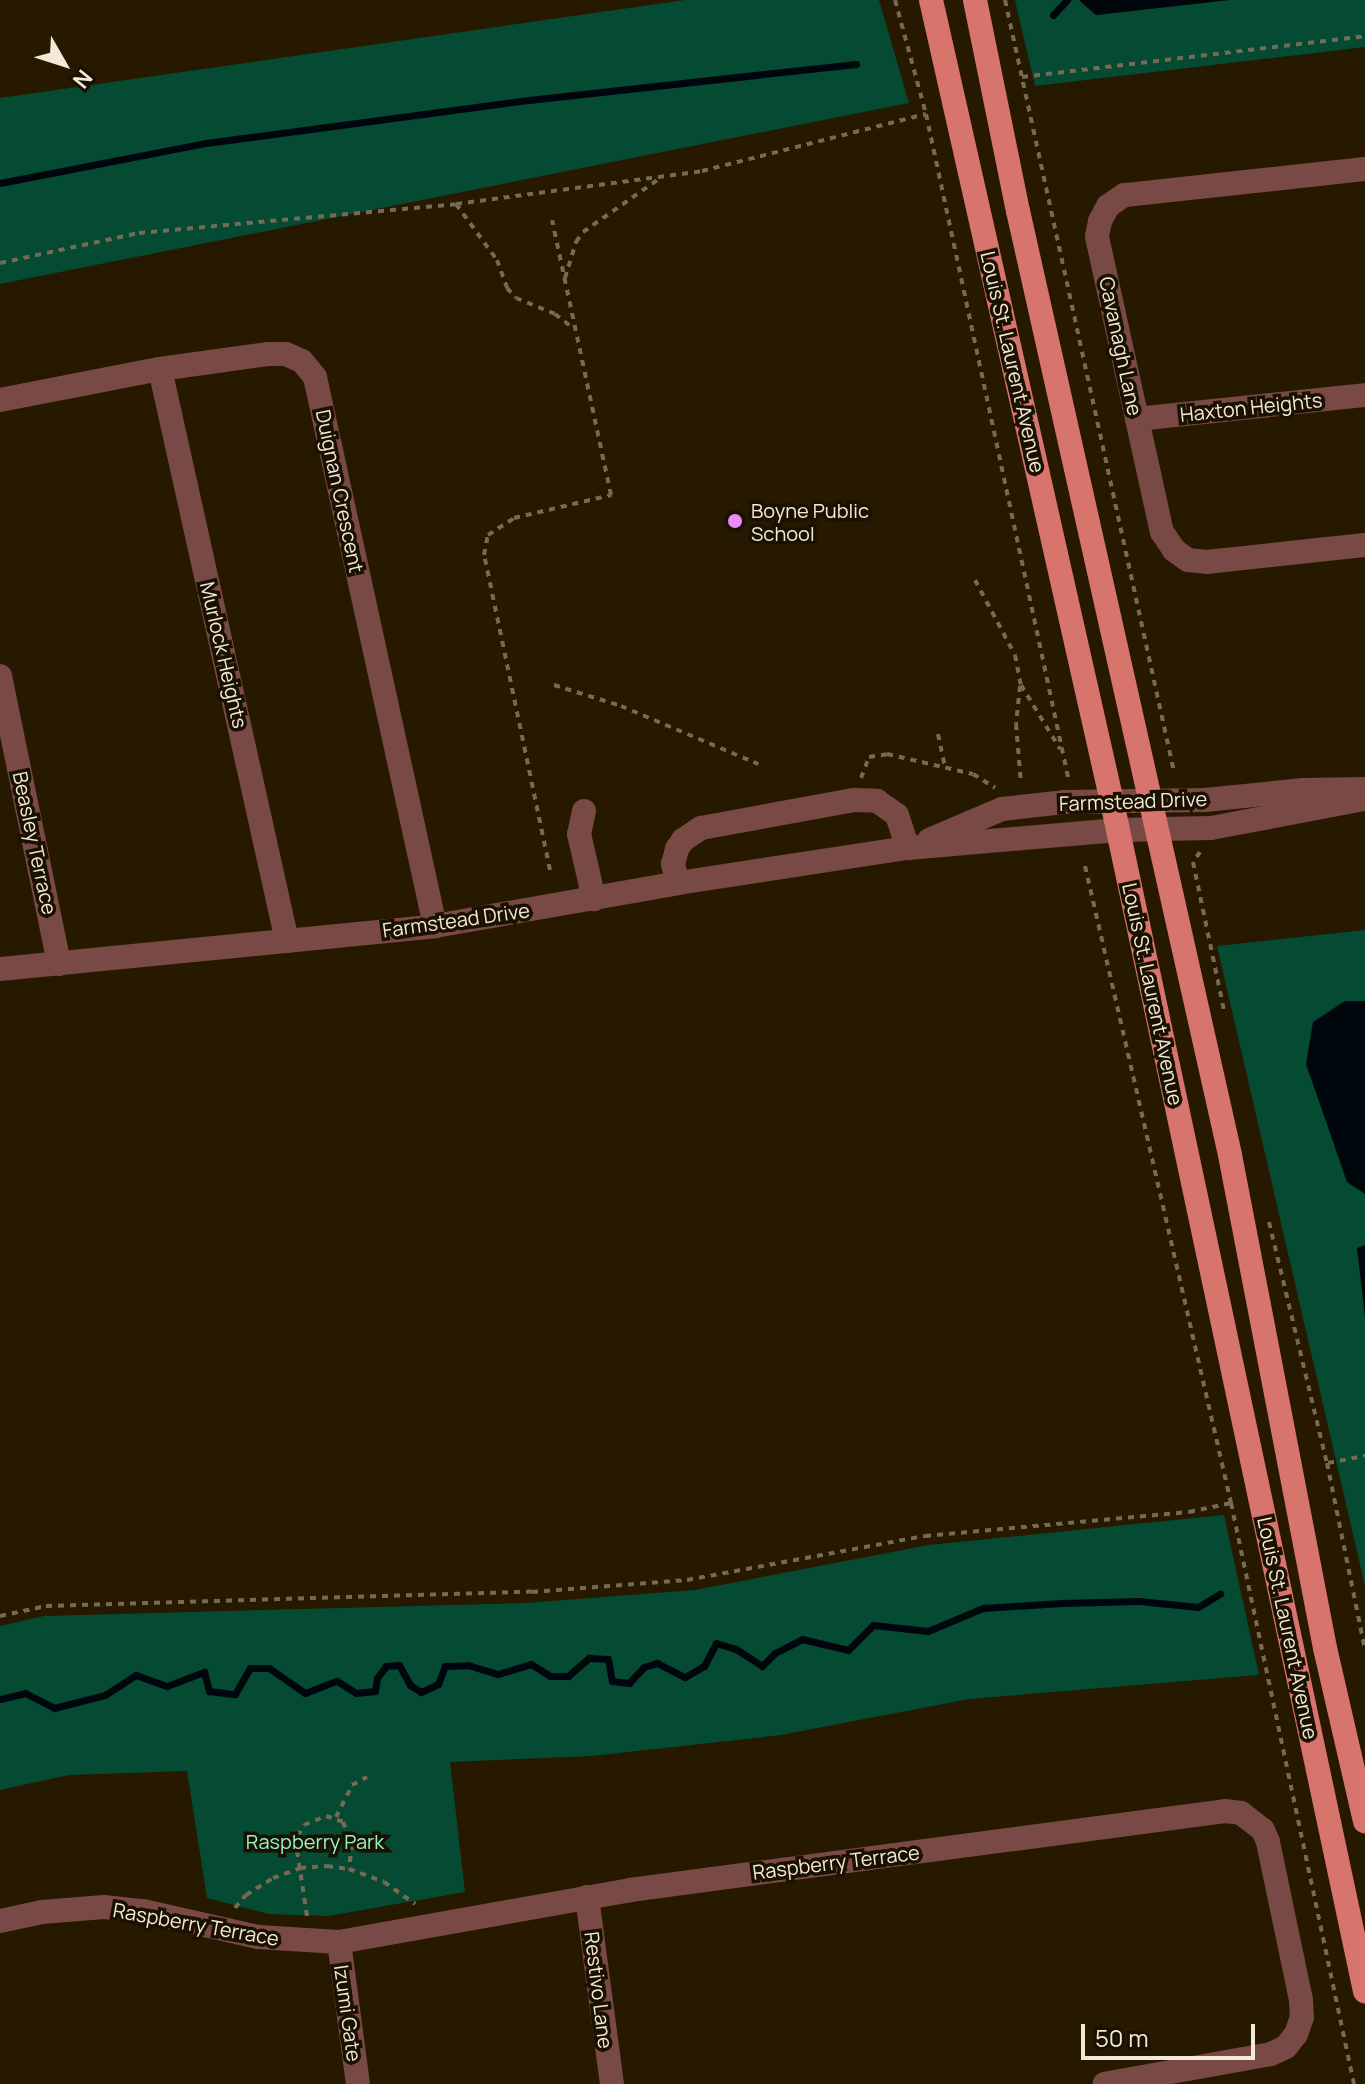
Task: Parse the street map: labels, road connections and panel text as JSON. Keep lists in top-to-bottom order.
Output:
{
  "streets": {
    "main road": ["Louis St. Laurent Avenue"],
    "street": [
      "Cavanagh Lane",
      "Haxton Heights",
      "Duignan Crescent",
      "Murlock Heights",
      "Farmstead Drive",
      "Beasley Terrace",
      "Raspberry Terrace",
      "Restivo Lane",
      "Izumi Gate"
    ]
  },
  "crossings": [
    ["Cavanagh Lane", "Haxton Heights"],
    ["Louis St. Laurent Avenue", "Farmstead Drive"],
    ["Duignan Crescent", "Murlock Heights"],
    ["Duignan Crescent", "Farmstead Drive"],
    ["Murlock Heights", "Farmstead Drive"],
    ["Farmstead Drive", "Beasley Terrace"],
    ["Raspberry Terrace", "Restivo Lane"],
    ["Raspberry Terrace", "Izumi Gate"]
  ],
  "parks": ["Raspberry Park"],
  "places": ["Boyne Public School"],
  "scale_bar": "50 m",
  "north": "bottom right"
}
